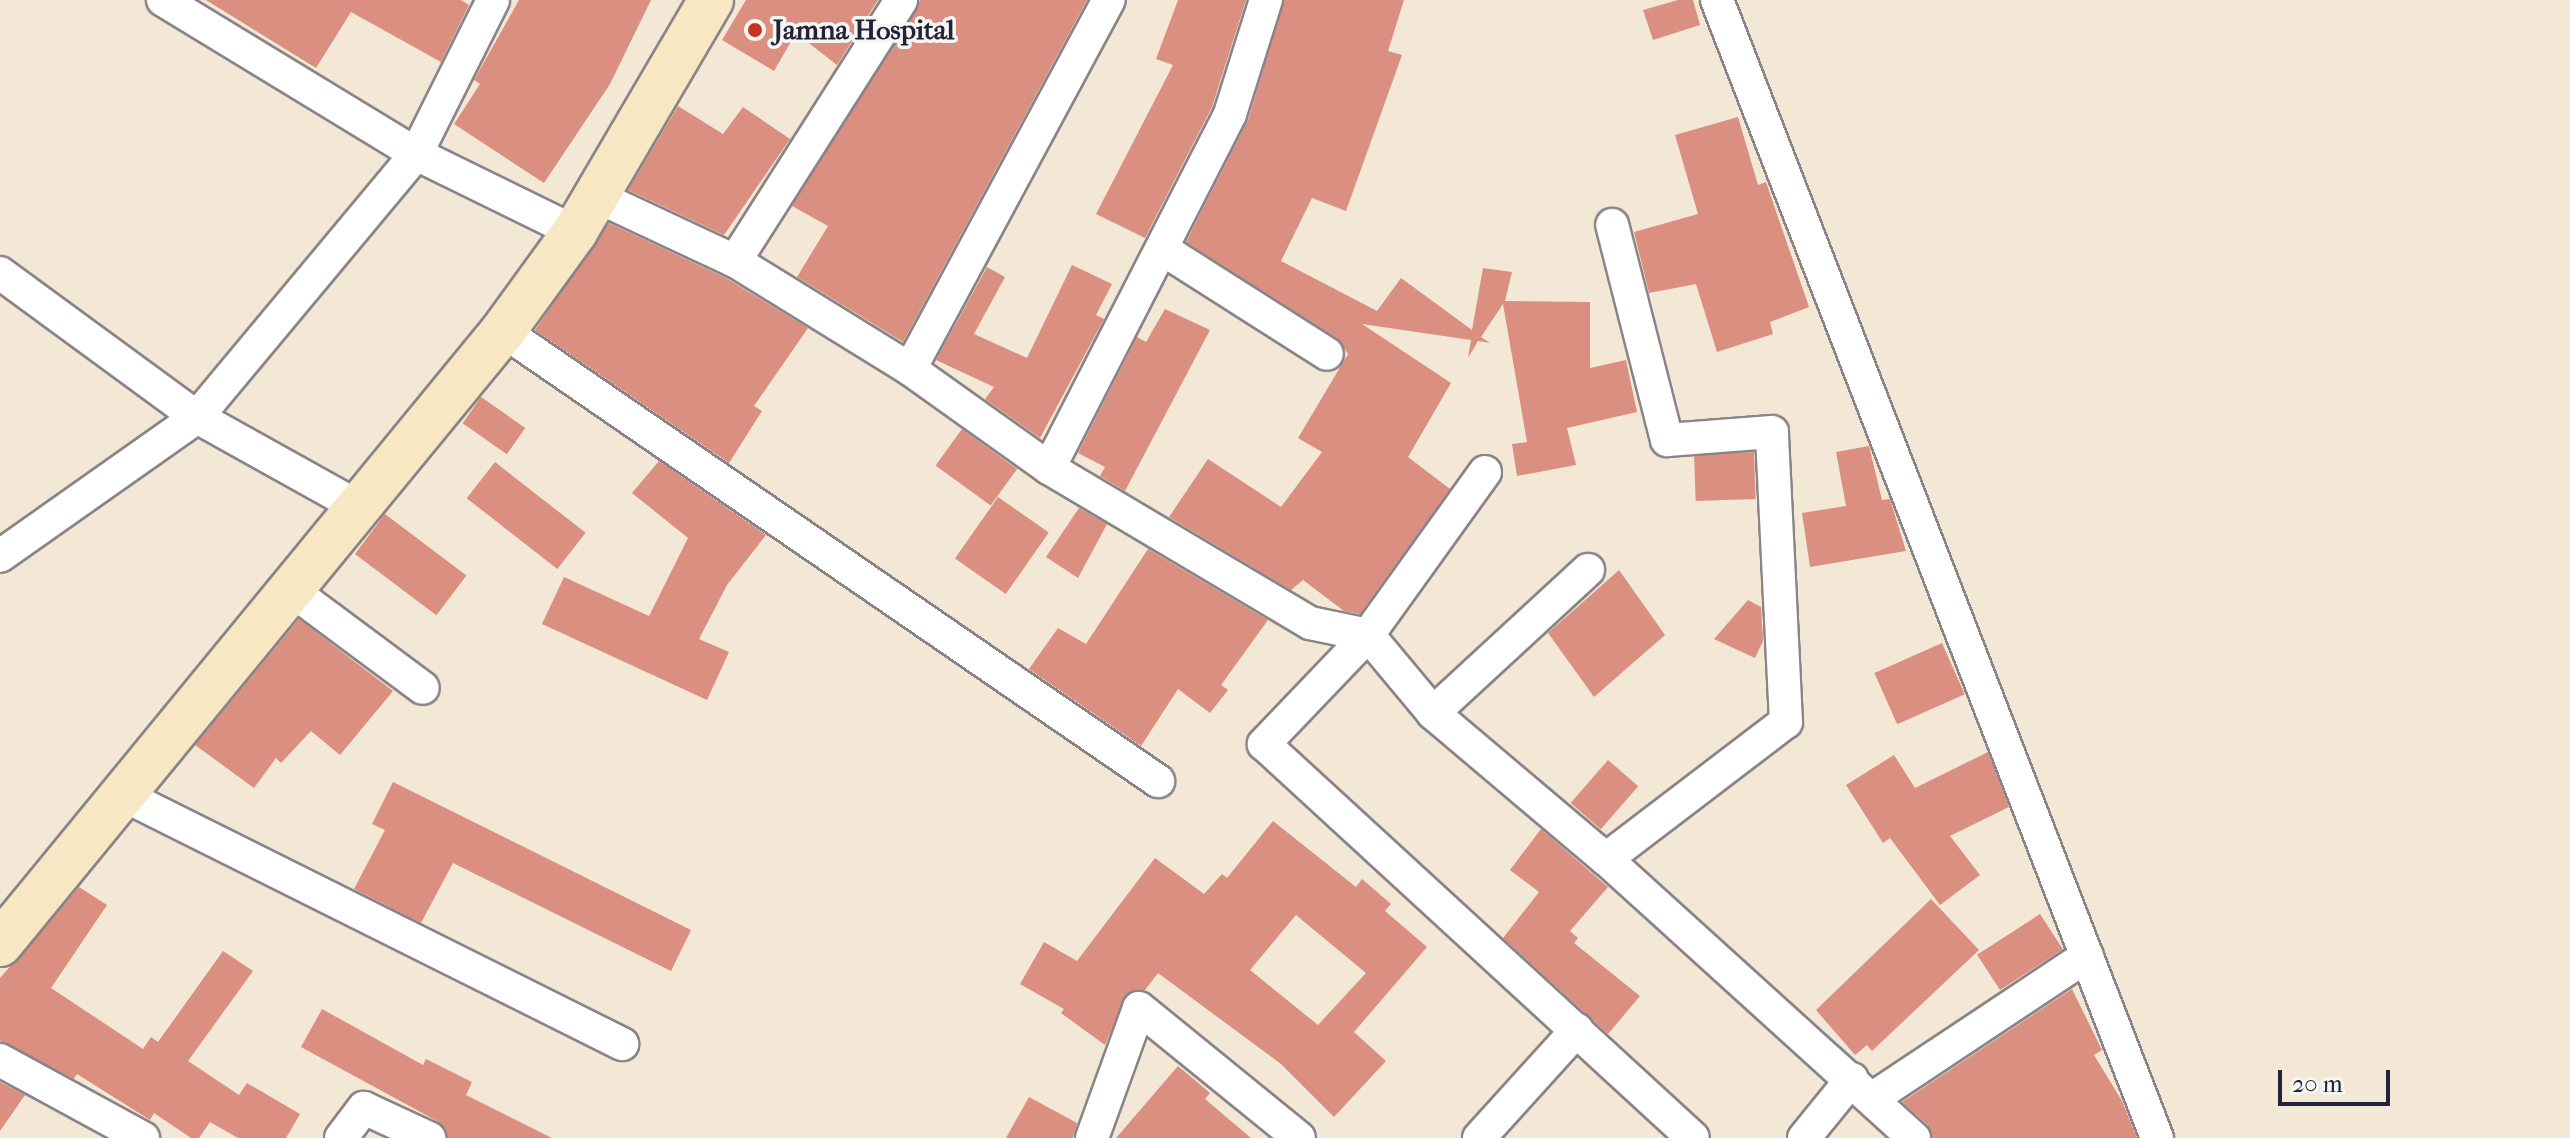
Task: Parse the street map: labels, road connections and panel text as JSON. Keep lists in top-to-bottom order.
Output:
{
  "places": ["Jamna Hospital"],
  "scale_bar": "20 m"
}
